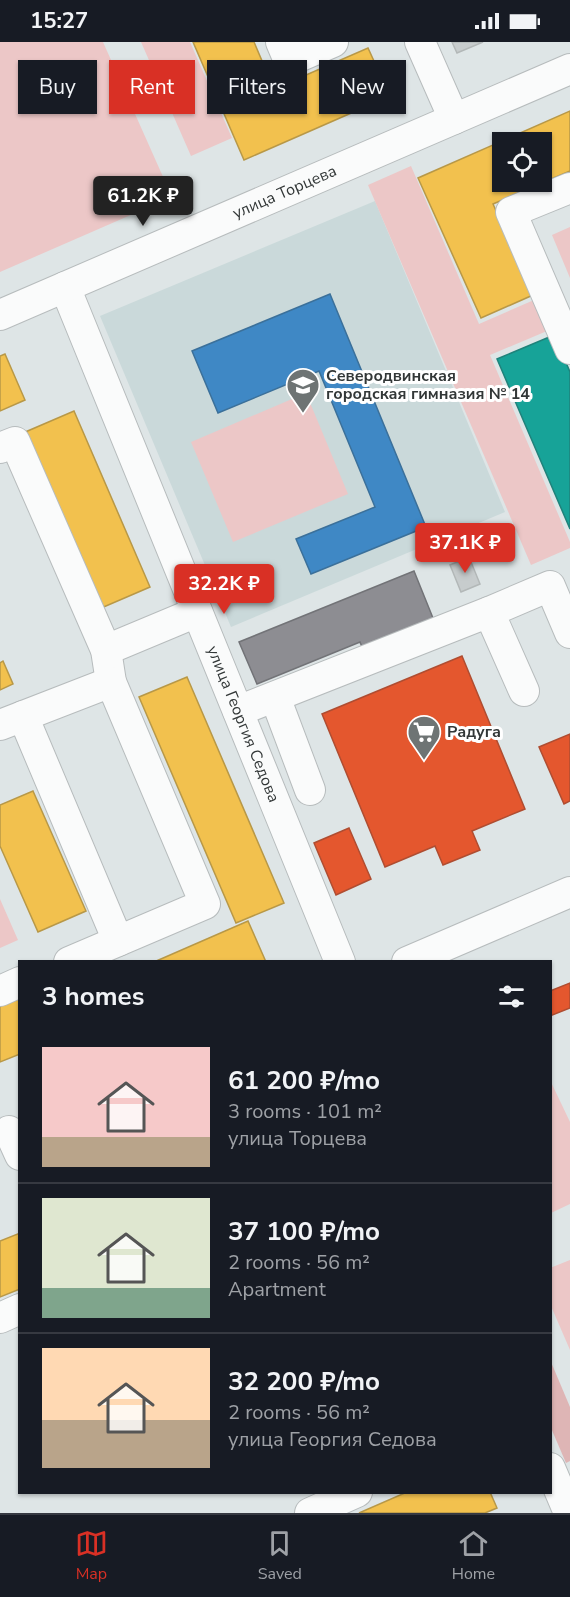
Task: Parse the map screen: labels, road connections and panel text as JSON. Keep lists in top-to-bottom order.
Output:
{
  "streets": {
    "street": ["улица Торцева", "улица Георгия Седова"]
  },
  "crossings": [
    ["улица Торцева", "улица Георгия Седова"]
  ],
  "places": {
    "school or university": ["Северодвинская городская гимназия № 14"],
    "supermarket": ["Радуга"]
  },
  "page": {
    "status": "15:27",
    "chip": [
      "Buy",
      "Rent",
      "Filters",
      "New"
    ],
    "price": ["61.2K ₽", "37.1K ₽", "32.2K ₽"],
    "heading": "3 homes",
    "list": [
      {
        "name": "61 200 ₽/mo",
        "note": "3 rooms · 101 m² · улица Торцева"
      },
      {
        "name": "37 100 ₽/mo",
        "note": "2 rooms · 56 m² · Apartment"
      },
      {
        "name": "32 200 ₽/mo",
        "note": "2 rooms · 56 m² · улица Георгия Седова"
      }
    ],
    "tabs": ["Map", "Saved", "Home"]
  }
}
